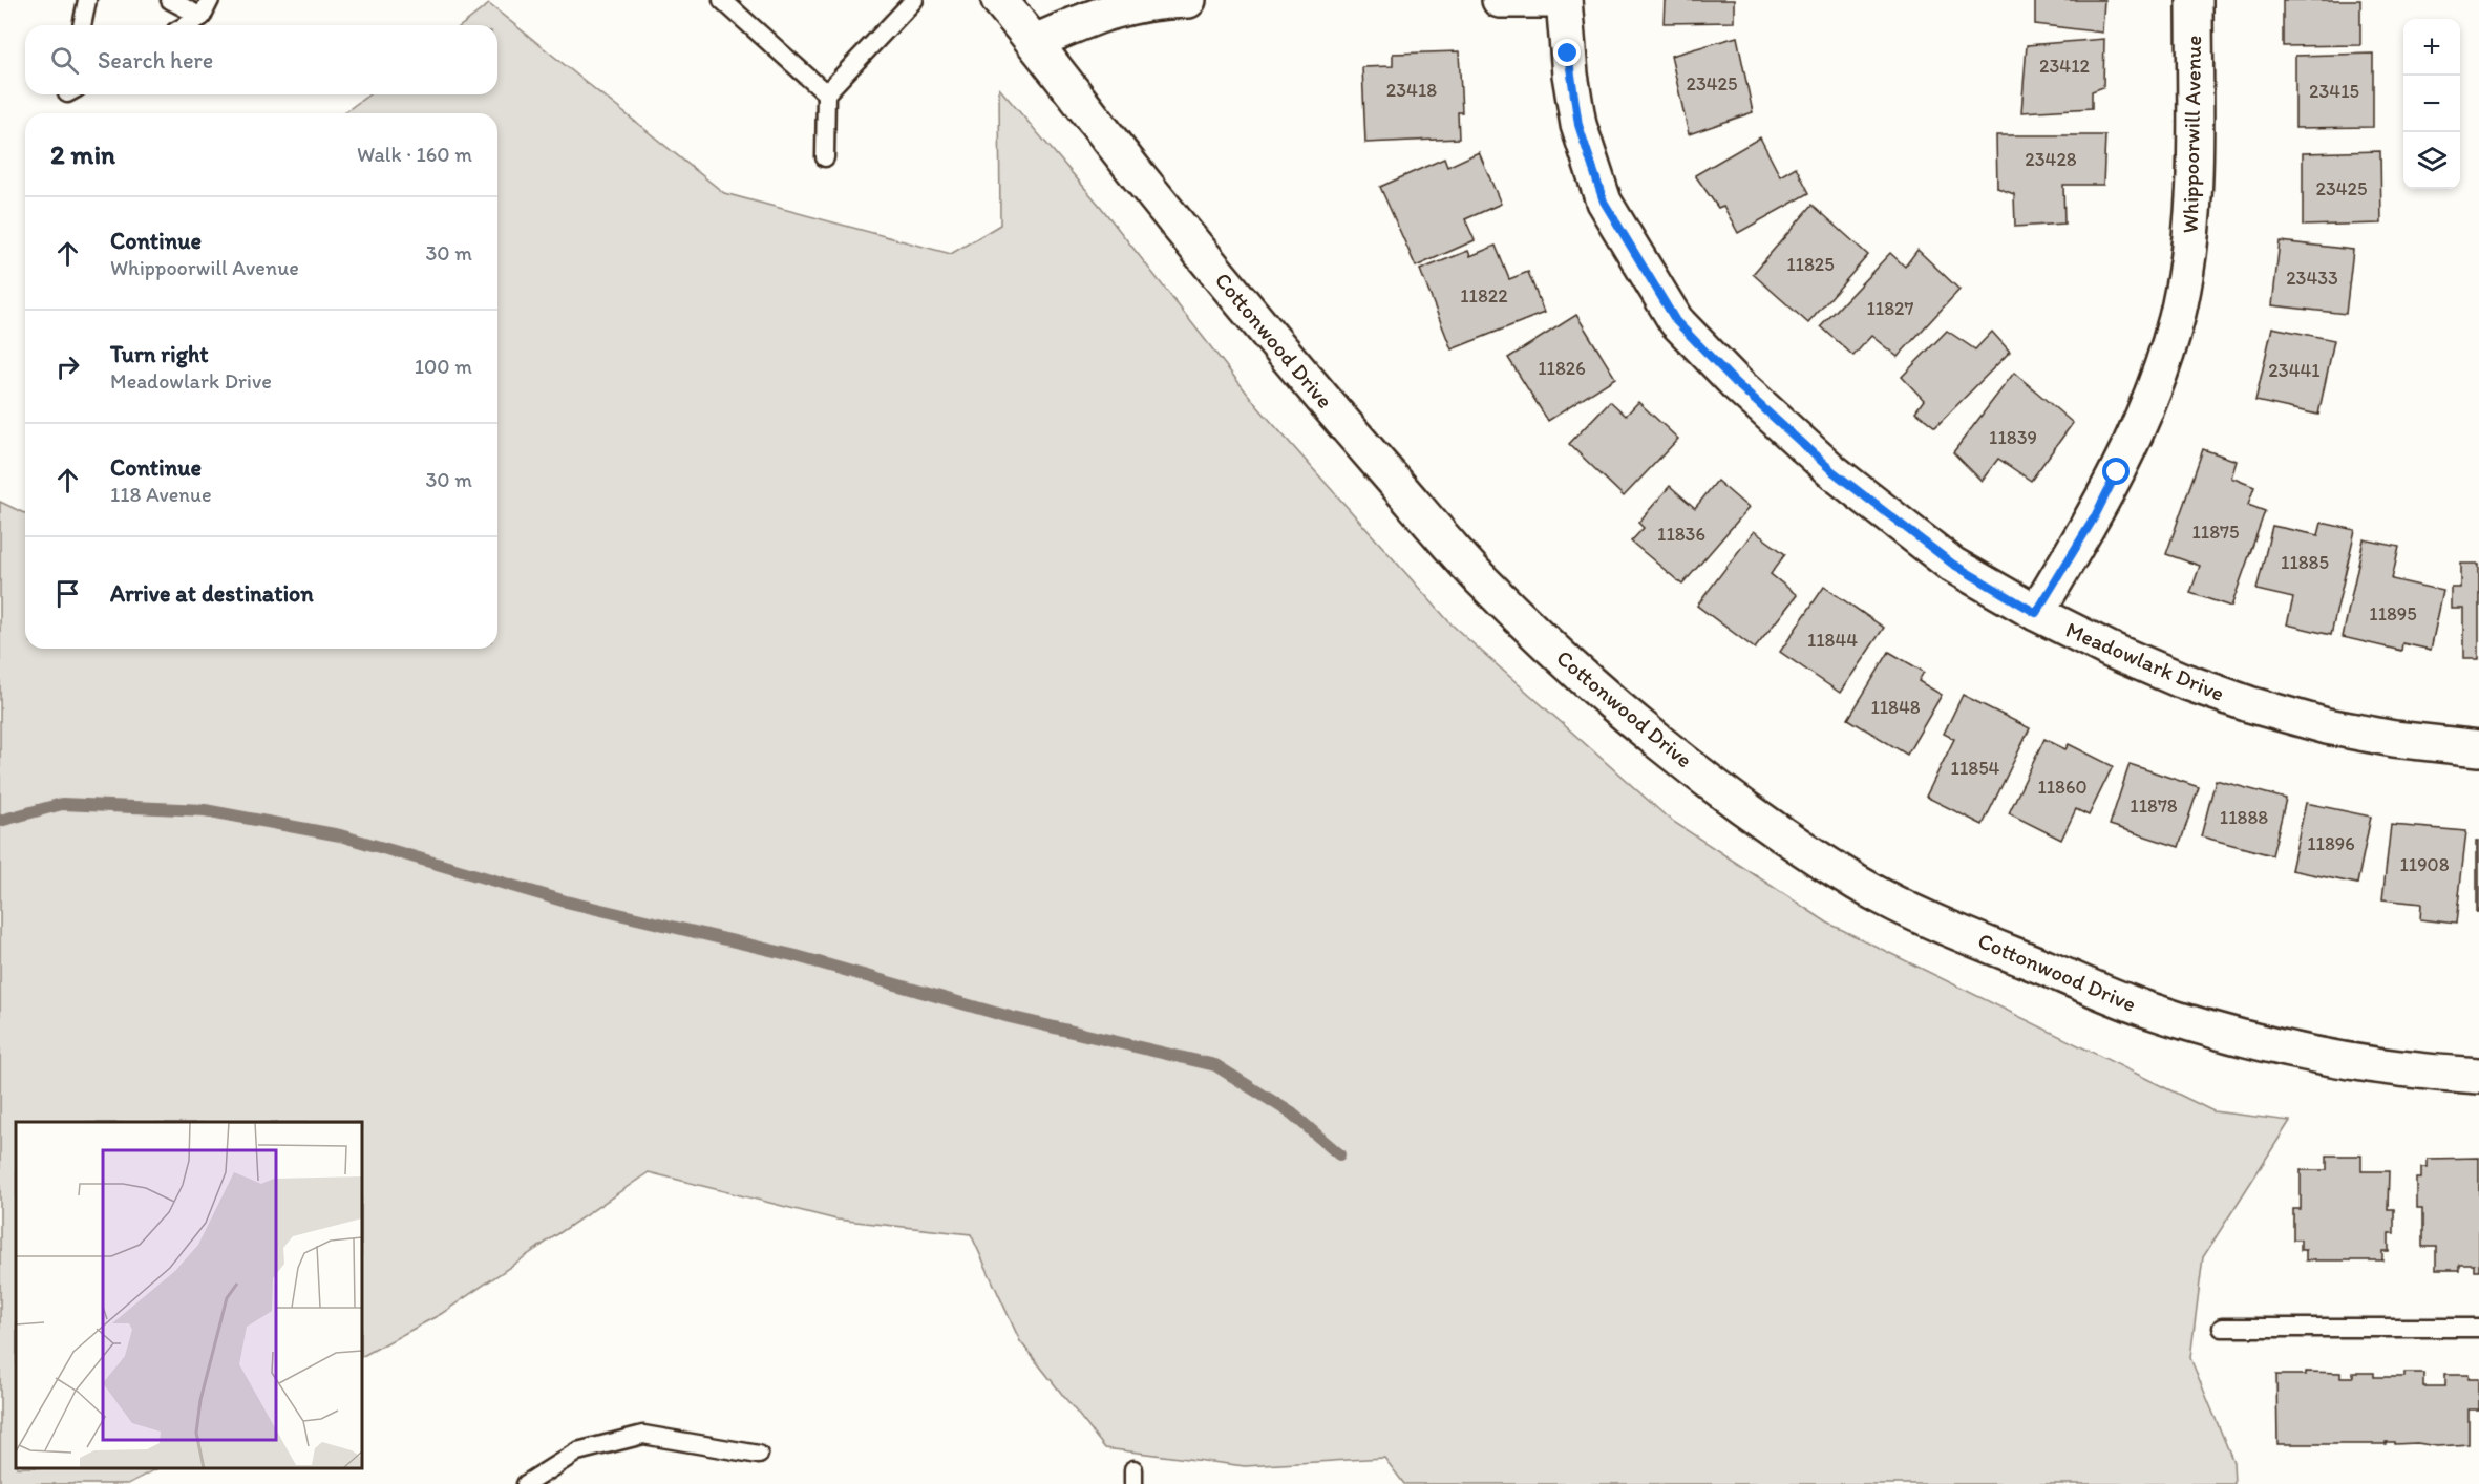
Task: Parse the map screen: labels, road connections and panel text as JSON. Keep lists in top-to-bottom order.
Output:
{
  "streets": {
    "street": ["Whippoorwill Avenue", "Cottonwood Drive", "Meadowlark Drive"]
  },
  "crossings": [
    ["Whippoorwill Avenue", "Meadowlark Drive"]
  ],
  "house_numbers": [
    "23412",
    "23425",
    "23418",
    "23415",
    "23428",
    "23425",
    "11825",
    "23433",
    "11822",
    "11827",
    "11826",
    "23441",
    "11839",
    "11875",
    "11836",
    "11885",
    "11895",
    "11844",
    "11848",
    "11854",
    "11860",
    "11878",
    "11888",
    "11896",
    "11908"
  ],
  "page": {
    "map_buttons": ["+", "−"],
    "search": "Search here",
    "heading": ["2 min", "Walk · 160 m"],
    "list": [
      ["Continue", "Whippoorwill Avenue", "30 m"],
      ["Turn right", "Meadowlark Drive", "100 m"],
      ["Continue", "118 Avenue", "30 m"],
      "Arrive at destination"
    ]
  }
}
